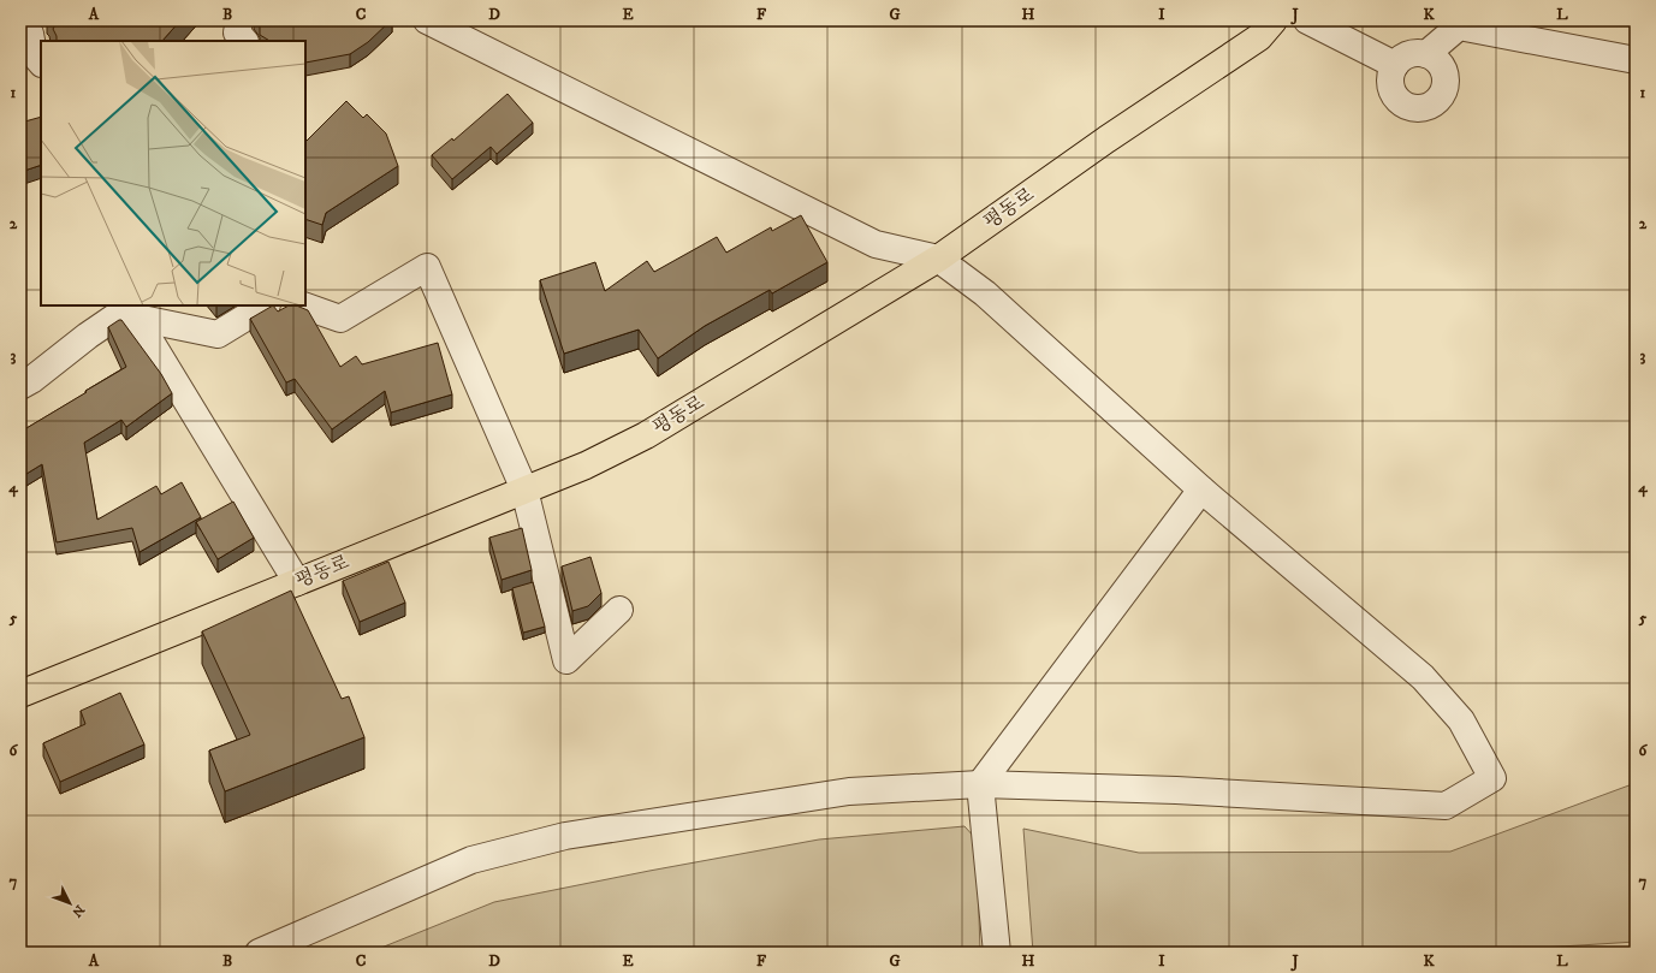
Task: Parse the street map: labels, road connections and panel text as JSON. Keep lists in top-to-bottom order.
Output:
{
  "streets": {
    "main road": ["평동로"]
  },
  "north": "bottom right",
  "grid": {
    "columns": [
      "A",
      "B",
      "C",
      "D",
      "E",
      "F",
      "G",
      "H",
      "I",
      "J",
      "K",
      "L"
    ],
    "rows": [
      "1",
      "2",
      "3",
      "4",
      "5",
      "6",
      "7"
    ]
  }
}
